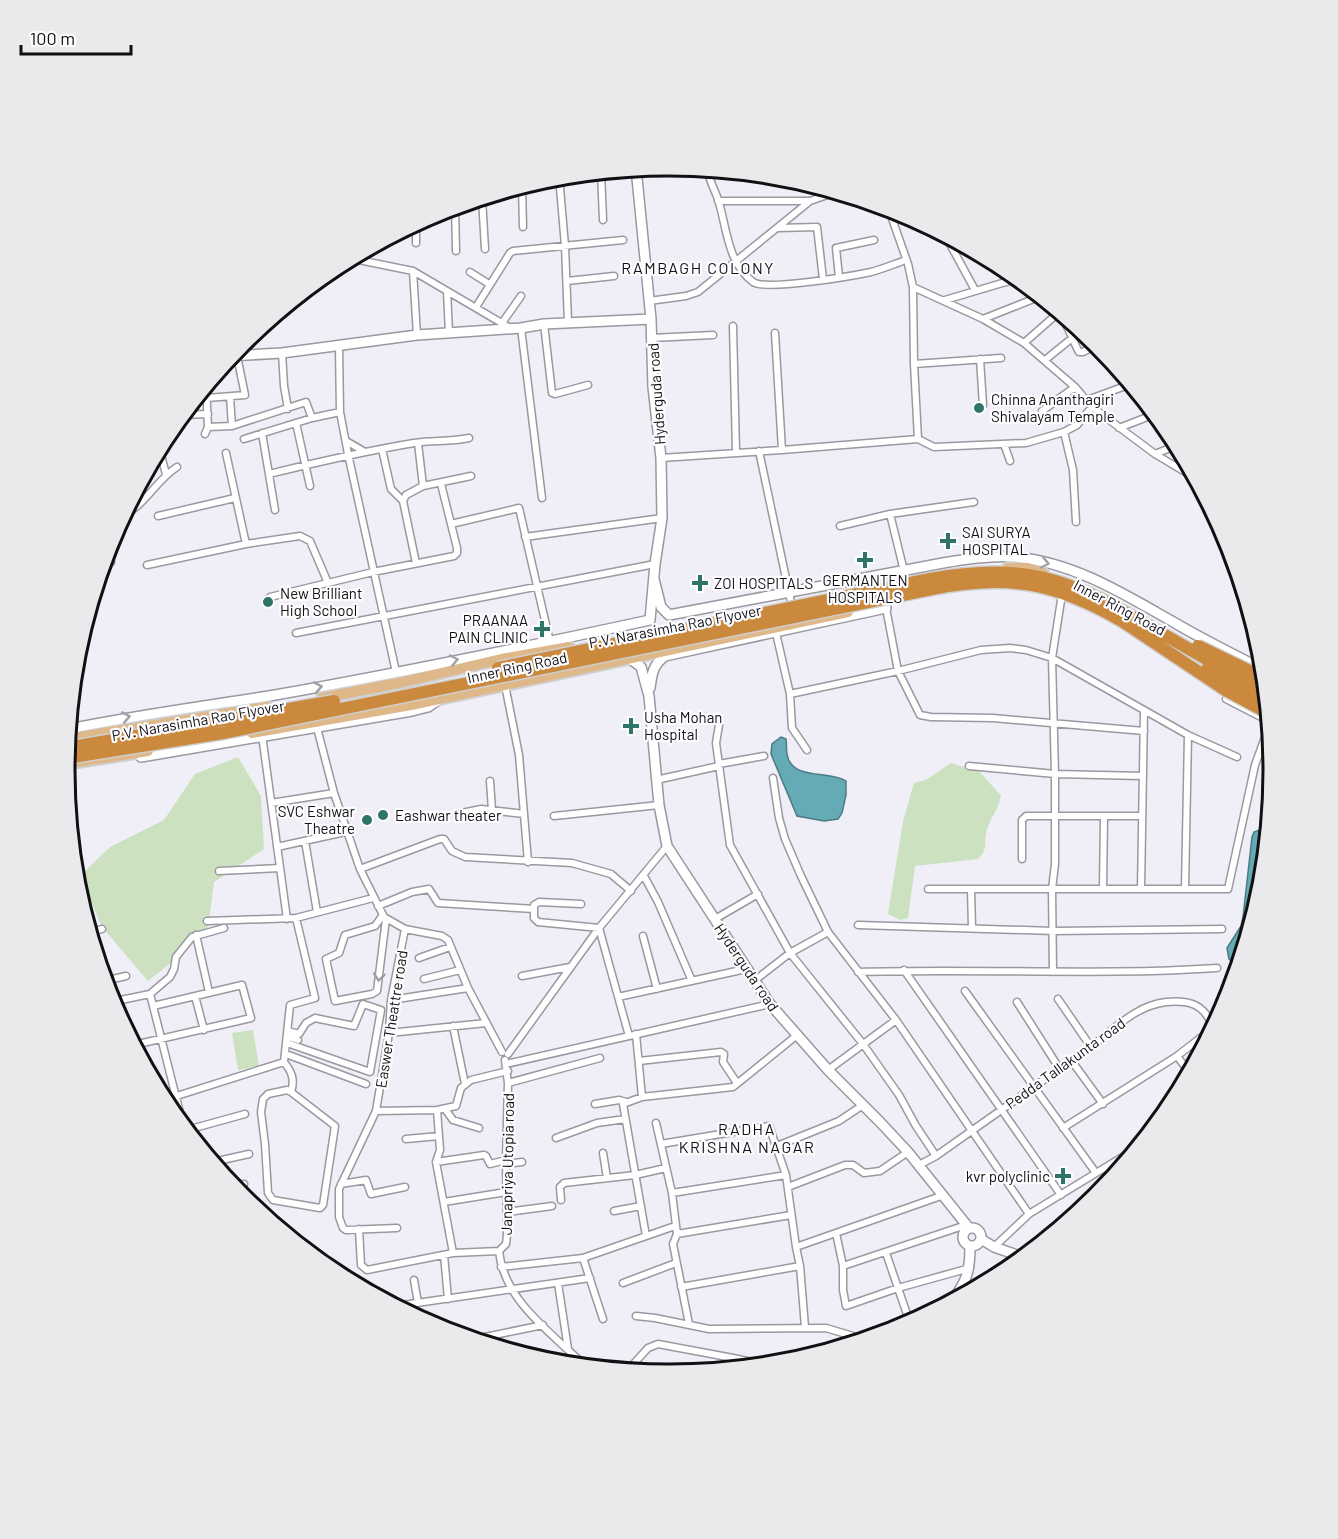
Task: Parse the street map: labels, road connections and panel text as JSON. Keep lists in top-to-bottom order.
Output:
{
  "streets": {
    "highway": ["P.V. Narasimha Rao Flyover"],
    "main road": ["Inner Ring Road"],
    "street": [
      "Hyderguda road",
      "Easwer Theattre road",
      "Pedda Tallakunta road",
      "Janapriya Utopia road"
    ]
  },
  "crossings": [
    ["Hyderguda road", "Inner Ring Road"],
    ["Hyderguda road", "Pedda Tallakunta road"],
    ["Inner Ring Road", "P.V. Narasimha Rao Flyover"]
  ],
  "districts": ["RAMBAGH COLONY", "RADHA KRISHNA NAGAR"],
  "places": {
    "other": [
      "Chinna Ananthagiri Shivalayam Temple",
      "New Brilliant High School",
      "Eashwar theater",
      "SVC Eshwar Theatre"
    ],
    "health": [
      "SAI SURYA HOSPITAL",
      "GERMANTEN HOSPITALS",
      "ZOI HOSPITALS",
      "PRAANAA PAIN CLINIC",
      "Usha Mohan Hospital",
      "kvr polyclinic"
    ]
  },
  "scale_bar": "100 m"
}
